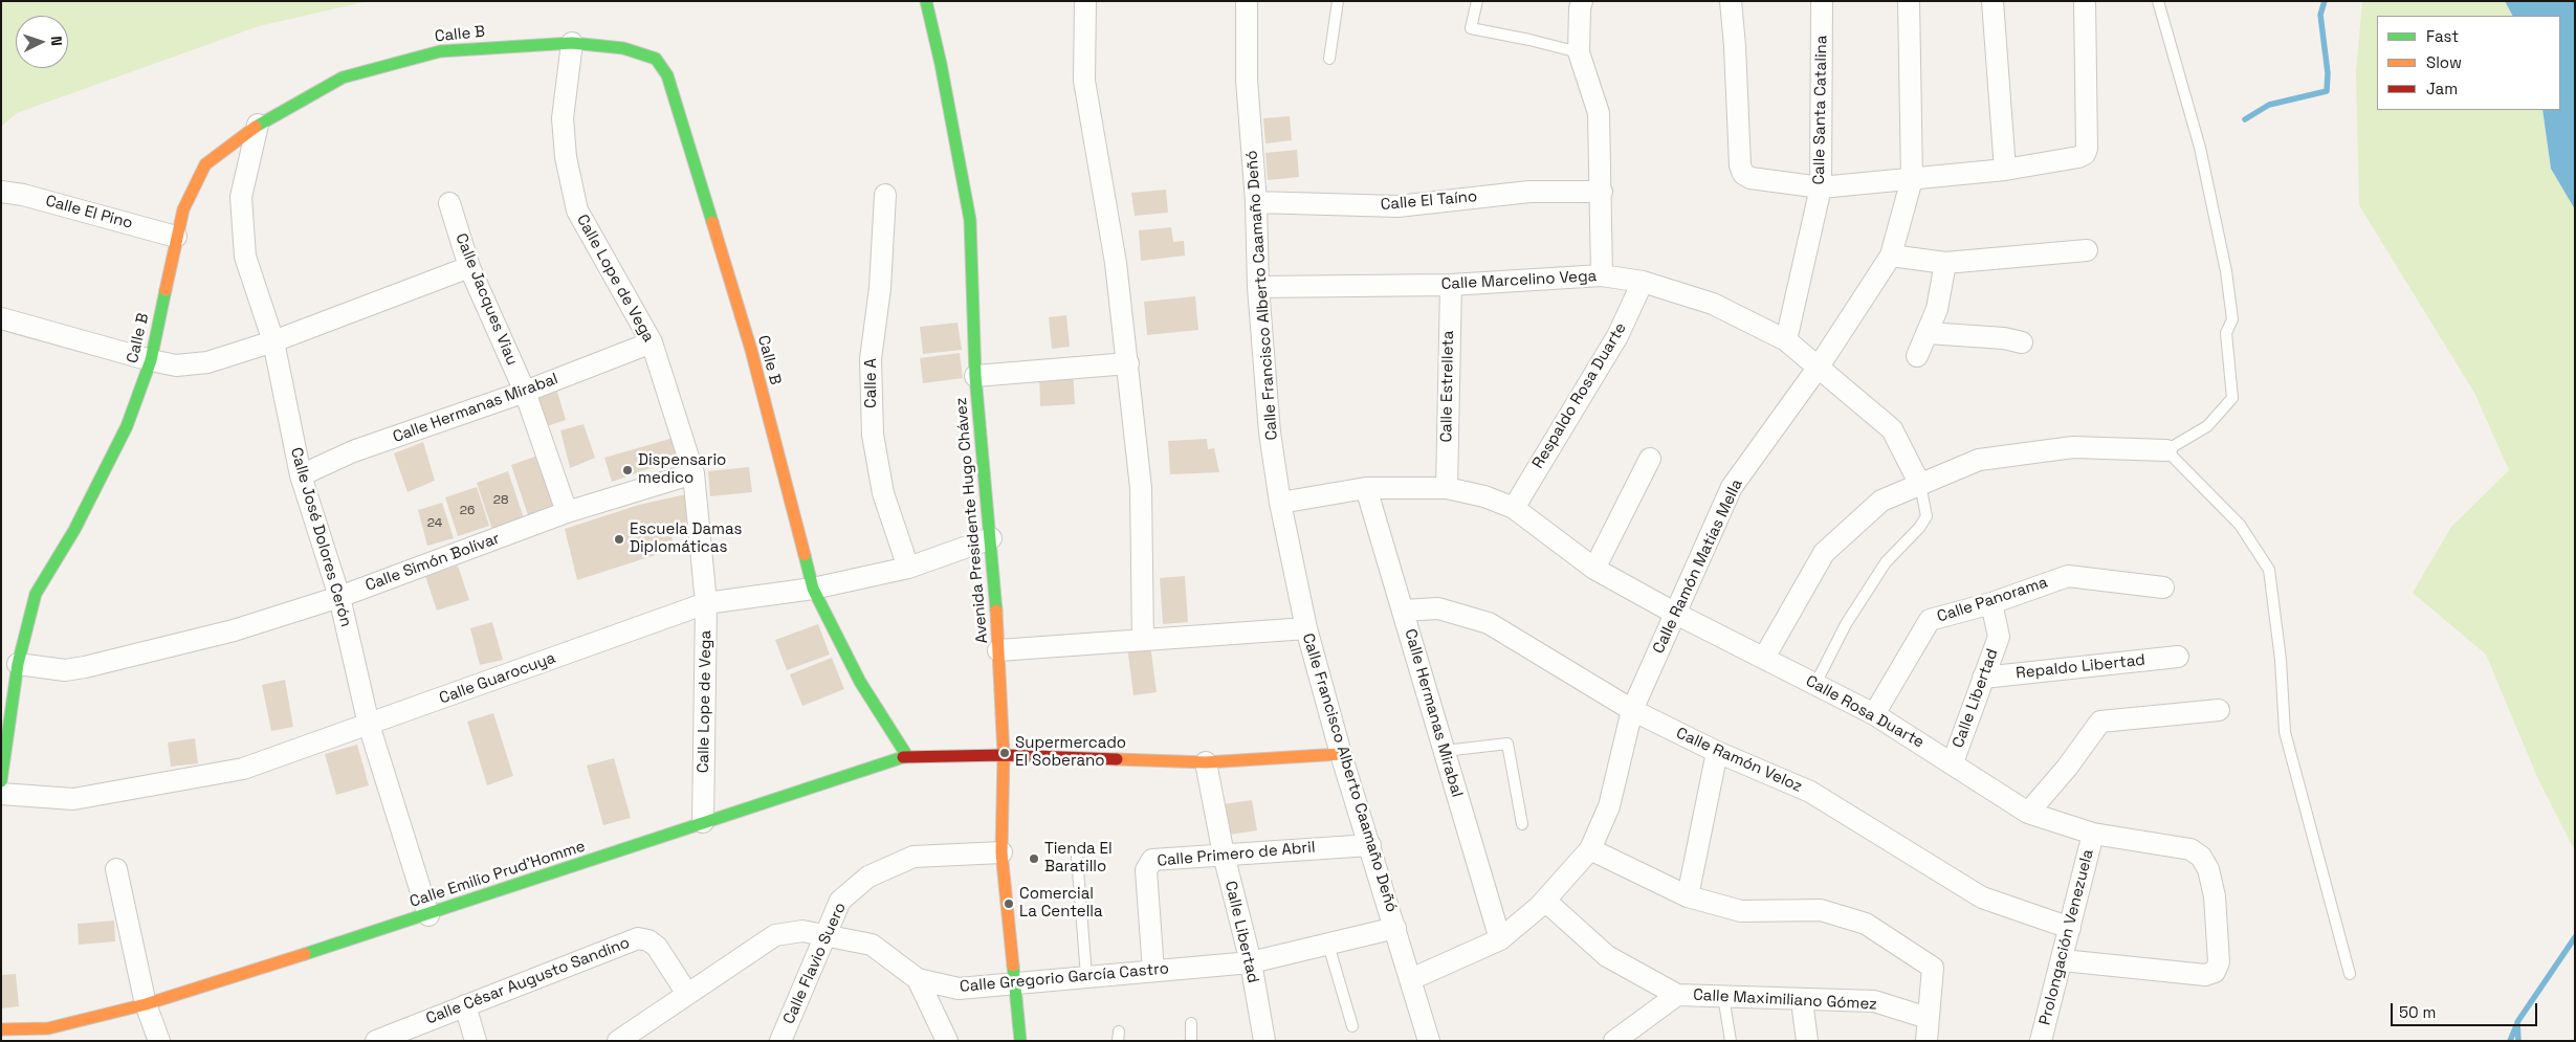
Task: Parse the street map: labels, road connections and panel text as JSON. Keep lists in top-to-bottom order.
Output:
{
  "streets": {
    "street": [
      "Calle B",
      "Calle Santa Catalina",
      "Calle El Taíno",
      "Calle El Pino",
      "Calle Lope de Vega",
      "Calle Marcelino Vega",
      "Calle Francisco Alberto Caamaño Deñó",
      "Calle Jacques Viau",
      "Calle A",
      "Calle Estrelleta",
      "Respaldo Rosa Duarte",
      "Calle Hermanas Mirabal",
      "Avenida Presidente Hugo Chávez",
      "Calle José Dolores Cerón",
      "Calle Simón Bolívar",
      "Calle Ramón Matías Mella",
      "Calle Panorama",
      "Repaldo Libertad",
      "Calle Guarocuya",
      "Calle Libertad",
      "Calle Rosa Duarte",
      "Calle Ramón Veloz",
      "Calle Primero de Abril",
      "Calle Emilio Prud'Homme",
      "Prolongación Venezuela",
      "Calle Flavio Suero",
      "Calle Gregorio García Castro",
      "Calle César Augusto Sandino",
      "Calle Maximiliano Gómez"
    ]
  },
  "crossings": [
    ["Calle B", "Calle El Pino"],
    ["Calle B", "Calle Lope de Vega"],
    ["Calle B", "Calle José Dolores Cerón"],
    ["Calle B", "Calle Simón Bolívar"],
    ["Calle B", "Calle Guarocuya"],
    ["Calle B", "Calle Emilio Prud'Homme"],
    ["Calle Santa Catalina", "Calle Marcelino Vega"],
    ["Calle El Taíno", "Calle Francisco Alberto Caamaño Deñó"],
    ["Calle Lope de Vega", "Calle Hermanas Mirabal"],
    ["Calle Lope de Vega", "Calle Simón Bolívar"],
    ["Calle Lope de Vega", "Calle Guarocuya"],
    ["Calle Lope de Vega", "Calle Emilio Prud'Homme"],
    ["Calle Marcelino Vega", "Calle Francisco Alberto Caamaño Deñó"],
    ["Calle Marcelino Vega", "Calle Estrelleta"],
    ["Calle Marcelino Vega", "Respaldo Rosa Duarte"],
    ["Calle Marcelino Vega", "Calle Ramón Matías Mella"],
    ["Calle Francisco Alberto Caamaño Deñó", "Calle Ramón Matías Mella"],
    ["Calle Francisco Alberto Caamaño Deñó", "Calle Rosa Duarte"],
    ["Calle Francisco Alberto Caamaño Deñó", "Calle Primero de Abril"],
    ["Calle Francisco Alberto Caamaño Deñó", "Calle Emilio Prud'Homme"],
    ["Calle Francisco Alberto Caamaño Deñó", "Calle Gregorio García Castro"],
    ["Calle Jacques Viau", "Calle Hermanas Mirabal"],
    ["Calle Jacques Viau", "Calle Simón Bolívar"],
    ["Calle A", "Calle Guarocuya"],
    ["Calle Estrelleta", "Calle Rosa Duarte"],
    ["Respaldo Rosa Duarte", "Calle Rosa Duarte"],
    ["Calle Hermanas Mirabal", "Calle José Dolores Cerón"],
    ["Calle Hermanas Mirabal", "Calle Ramón Matías Mella"],
    ["Calle Hermanas Mirabal", "Calle Rosa Duarte"],
    ["Calle Hermanas Mirabal", "Calle Ramón Veloz"],
    ["Avenida Presidente Hugo Chávez", "Calle Guarocuya"],
    ["Avenida Presidente Hugo Chávez", "Calle Emilio Prud'Homme"],
    ["Avenida Presidente Hugo Chávez", "Calle Flavio Suero"],
    ["Avenida Presidente Hugo Chávez", "Calle Gregorio García Castro"],
    ["Calle José Dolores Cerón", "Calle Simón Bolívar"],
    ["Calle José Dolores Cerón", "Calle Guarocuya"],
    ["Calle José Dolores Cerón", "Calle Emilio Prud'Homme"],
    ["Calle Ramón Matías Mella", "Calle Rosa Duarte"],
    ["Calle Ramón Matías Mella", "Calle Ramón Veloz"],
    ["Calle Ramón Matías Mella", "Calle Maximiliano Gómez"],
    ["Calle Panorama", "Calle Libertad"],
    ["Calle Panorama", "Calle Rosa Duarte"],
    ["Repaldo Libertad", "Calle Libertad"],
    ["Calle Libertad", "Calle Rosa Duarte"],
    ["Calle Libertad", "Calle Primero de Abril"],
    ["Calle Libertad", "Calle Emilio Prud'Homme"],
    ["Calle Libertad", "Calle Gregorio García Castro"],
    ["Calle Rosa Duarte", "Prolongación Venezuela"],
    ["Calle Ramón Veloz", "Prolongación Venezuela"],
    ["Calle Primero de Abril", "Calle Gregorio García Castro"],
    ["Calle Flavio Suero", "Calle Gregorio García Castro"],
    ["Calle Gregorio García Castro", "Calle César Augusto Sandino"]
  ],
  "places": [
    "Dispensario medico",
    "Escuela Damas Diplomáticas",
    "Supermercado El Soberano",
    "Tienda El Baratillo",
    "Comercial La Centella"
  ],
  "house_numbers": ["28", "26", "24"],
  "legend": ["Fast", "Slow", "Jam"],
  "scale_bar": "50 m",
  "north": "right"
}
